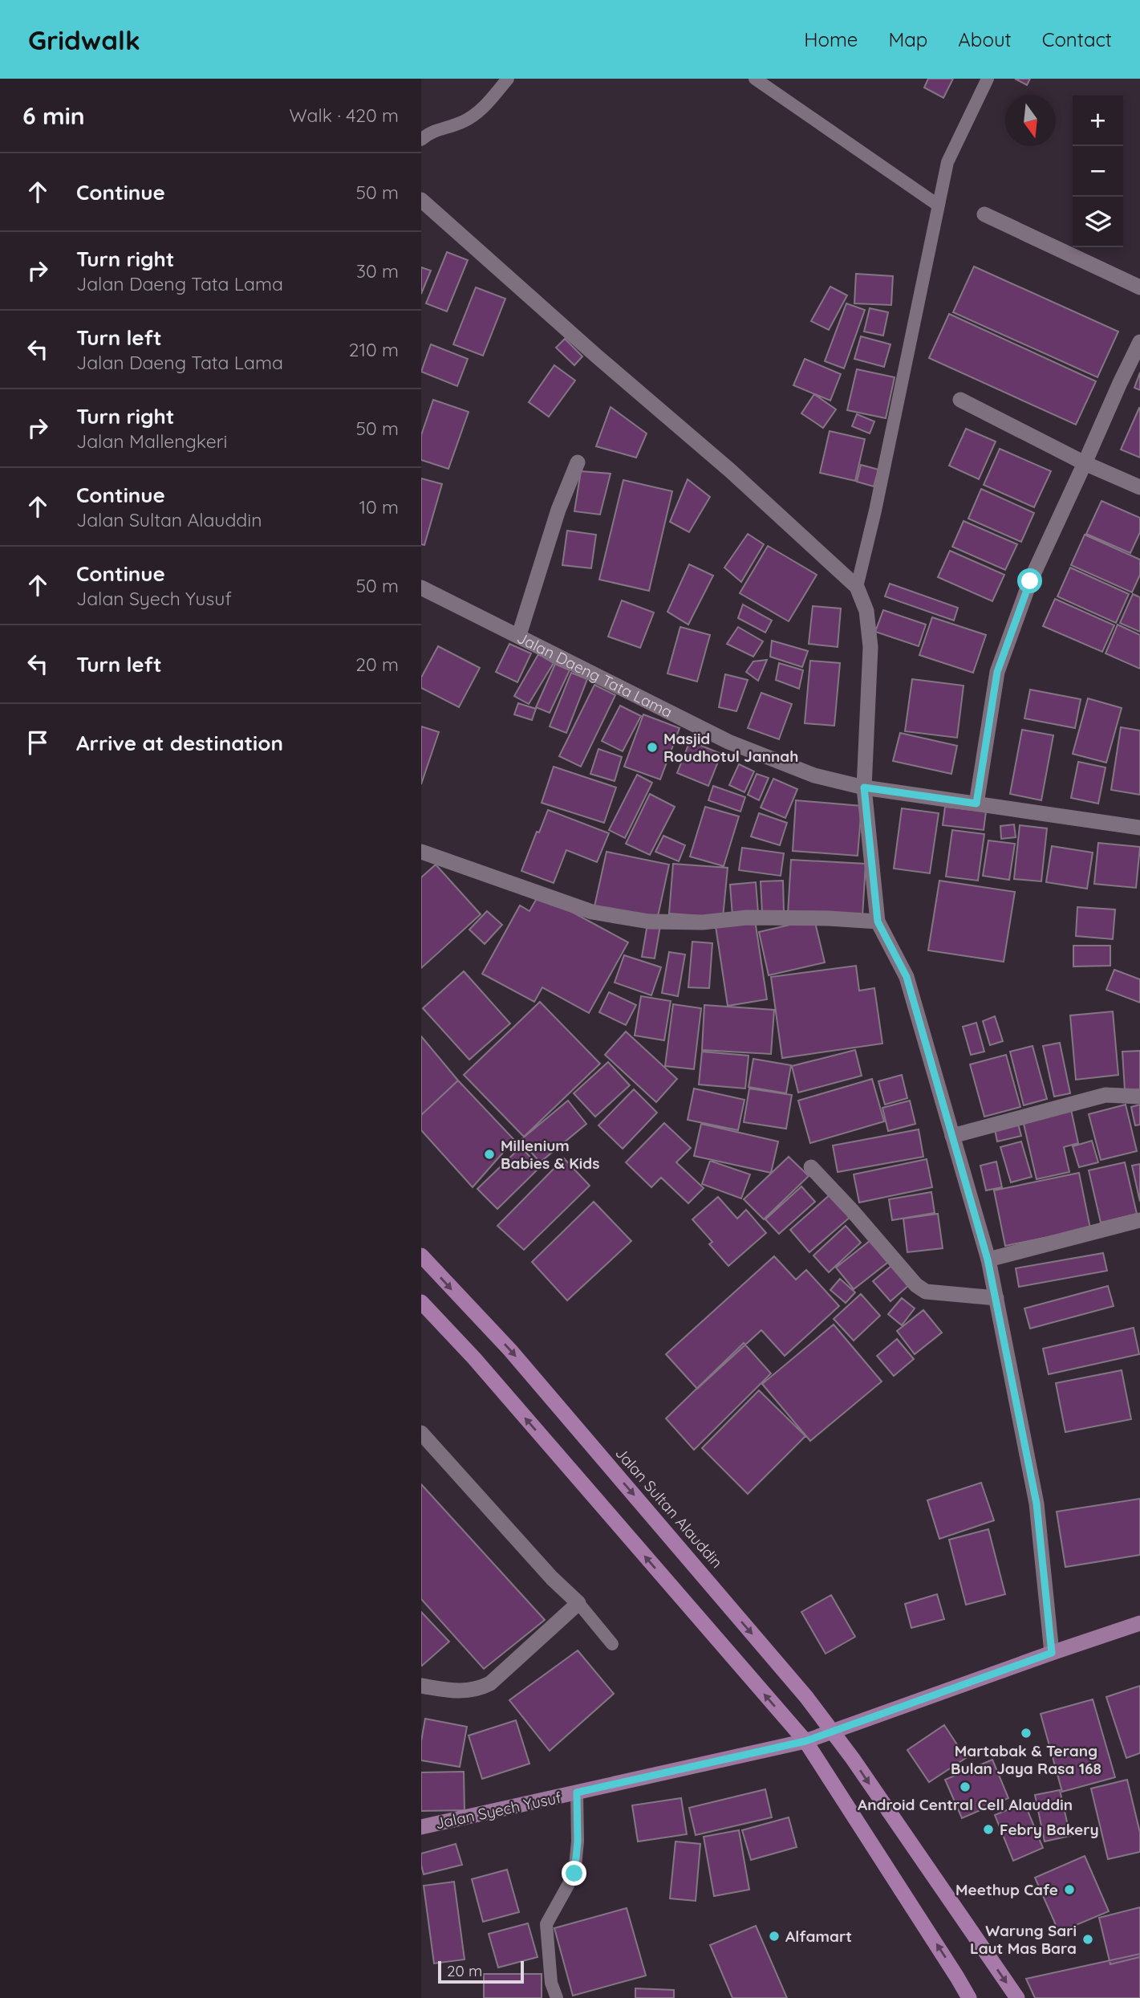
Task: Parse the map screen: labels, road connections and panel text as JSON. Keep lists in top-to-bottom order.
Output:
{
  "streets": {
    "highway": ["Jalan Sultan Alauddin"],
    "main road": ["Jalan Syech Yusuf"],
    "street": ["Jalan Daeng Tata Lama"]
  },
  "places": [
    "Masjid Roudhotul Jannah",
    "Millenium Babies & Kids",
    "Martabak & Terang Bulan Jaya Rasa 168",
    "Android Central Cell Alauddin",
    "Febry Bakery",
    "Meethup Cafe",
    "Alfamart",
    "Warung Sari Laut Mas Bara"
  ],
  "scale_bar": "20 m",
  "north": "bottom",
  "page": {
    "header": "Gridwalk",
    "nav": [
      "Home",
      "Map",
      "About",
      "Contact"
    ],
    "heading": ["6 min", "Walk · 420 m"],
    "map_buttons": ["+", "−"],
    "list": [
      ["Continue", "50 m"],
      ["Turn right", "Jalan Daeng Tata Lama", "30 m"],
      ["Turn left", "Jalan Daeng Tata Lama", "210 m"],
      ["Turn right", "Jalan Mallengkeri", "50 m"],
      ["Continue", "Jalan Sultan Alauddin", "10 m"],
      ["Continue", "Jalan Syech Yusuf", "50 m"],
      ["Turn left", "20 m"],
      "Arrive at destination"
    ],
    "scale": "20 m"
  }
}
